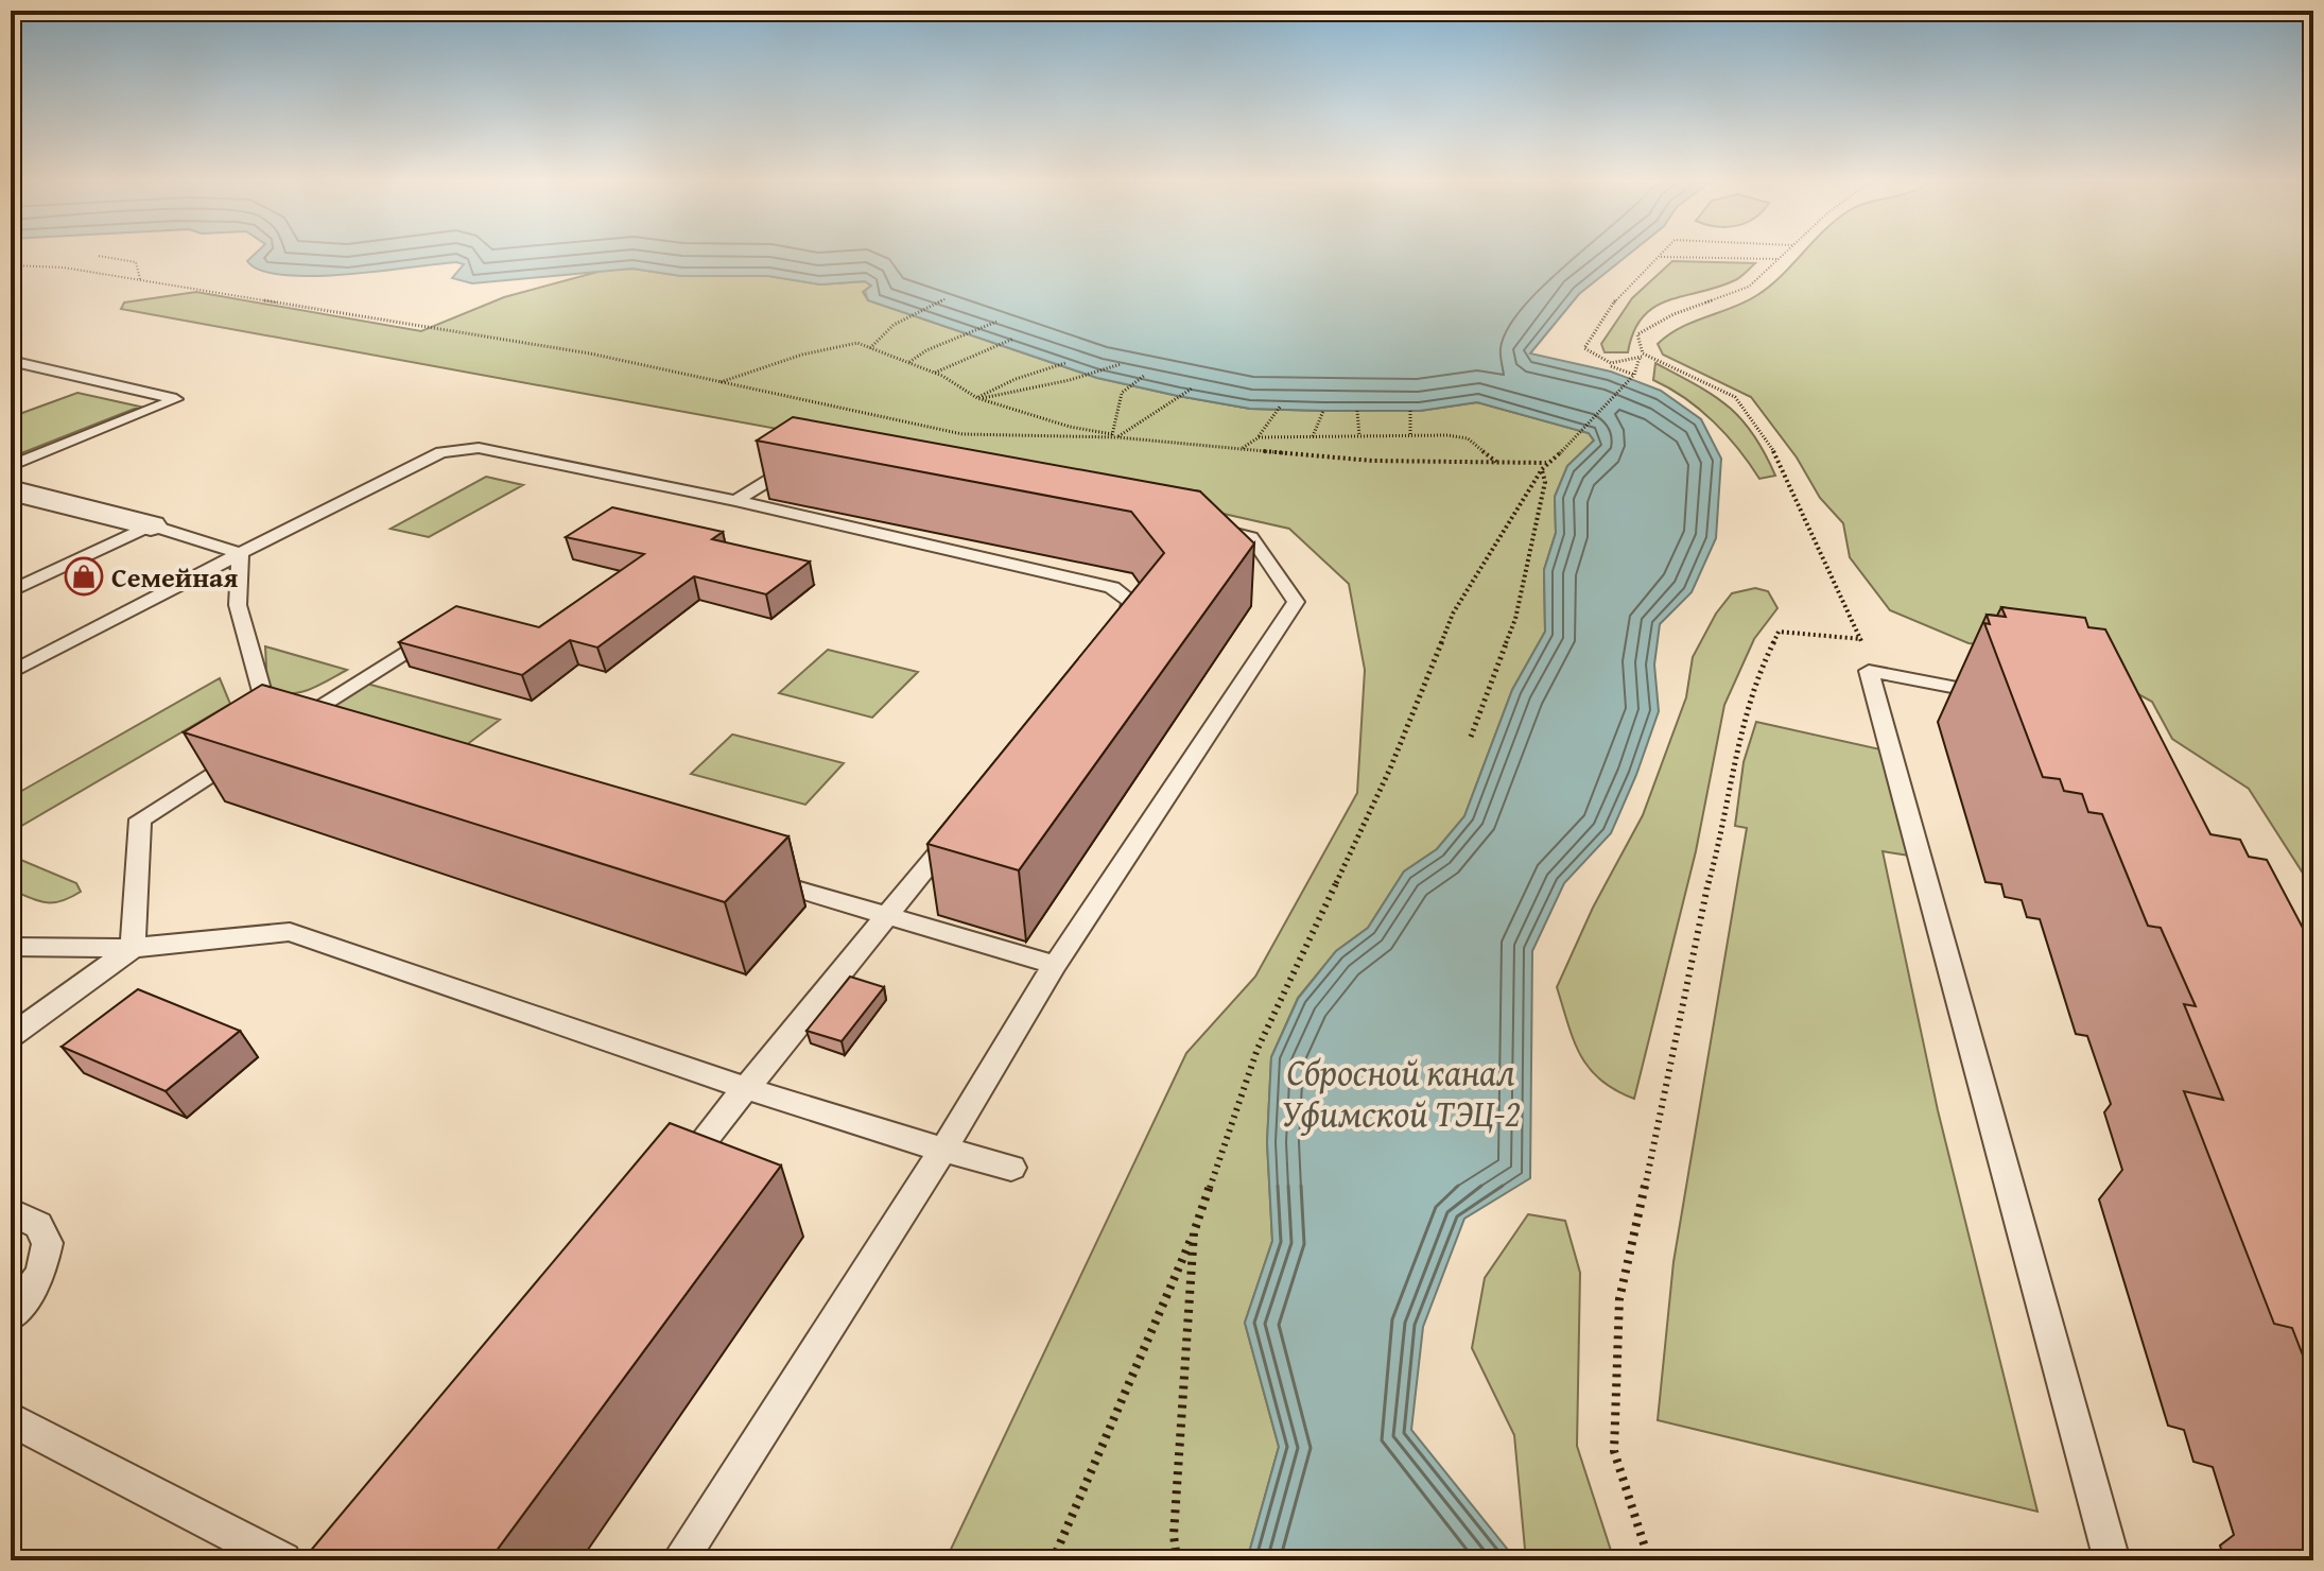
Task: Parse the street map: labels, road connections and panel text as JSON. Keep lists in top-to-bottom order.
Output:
{
  "water": ["Сбросной канал Уфимской ТЭЦ-2"],
  "places": {
    "shop": ["Семейная"]
  }
}
